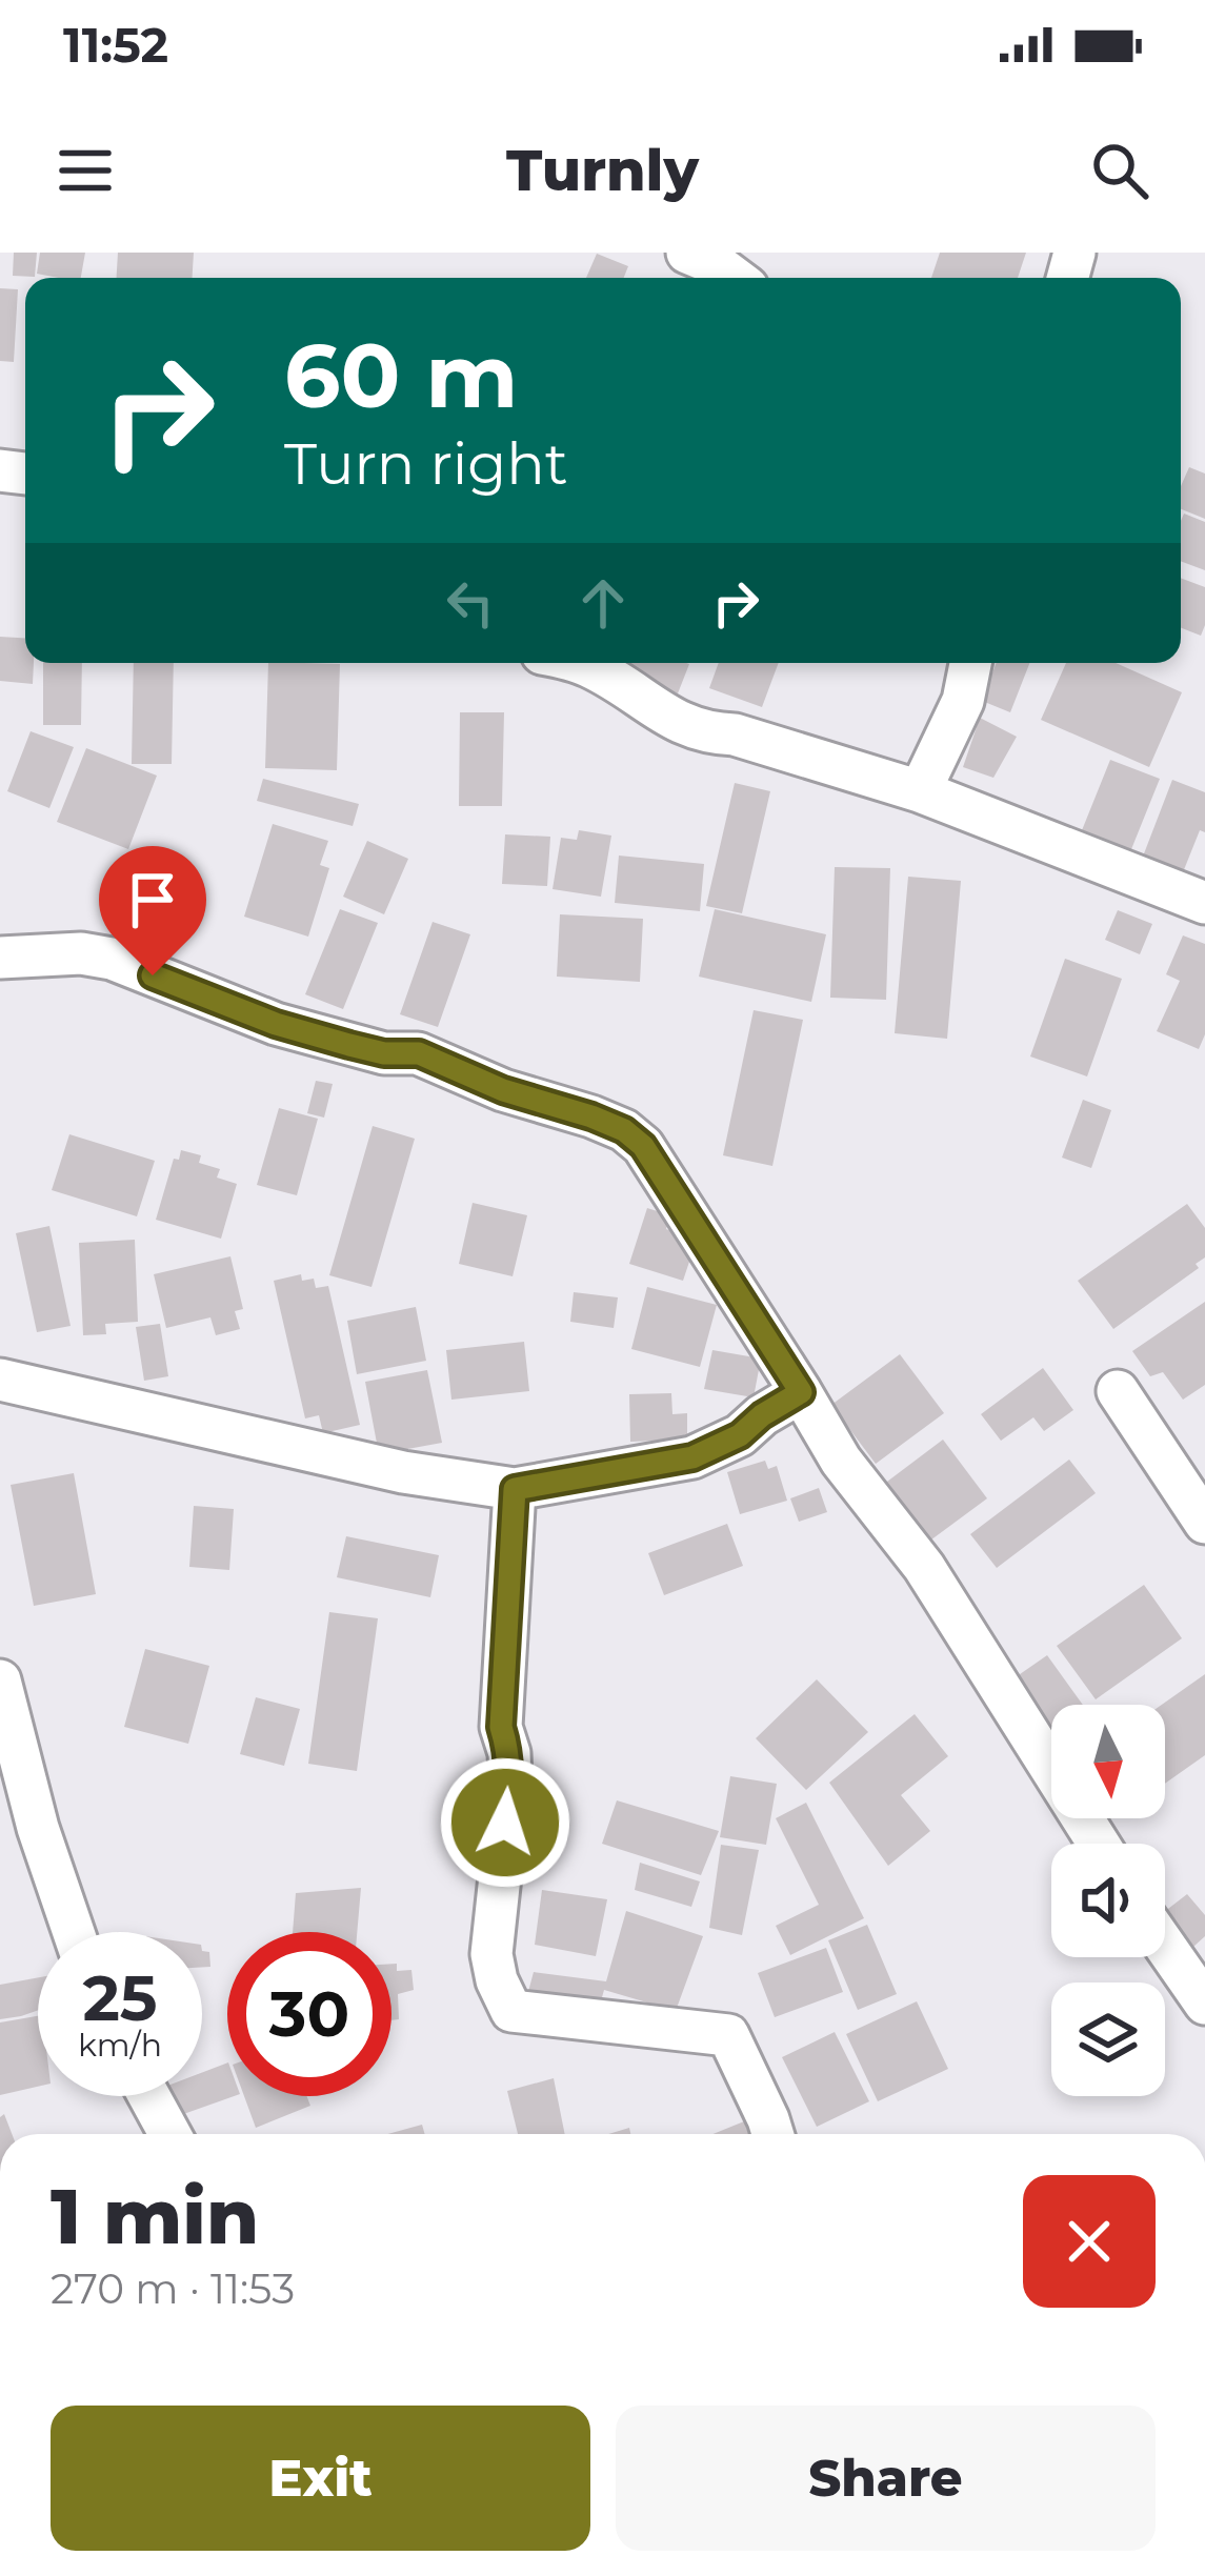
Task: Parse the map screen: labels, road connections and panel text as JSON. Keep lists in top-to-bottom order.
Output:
{
  "north": "bottom",
  "page": {
    "status": "11:52",
    "header": "Turnly",
    "turn": ["60 m", "Turn right"],
    "speed": "25 km/h",
    "limit": "30",
    "heading": ["1 min", "270 m · 11:53"],
    "buttons": ["Exit", "Share"]
  }
}
